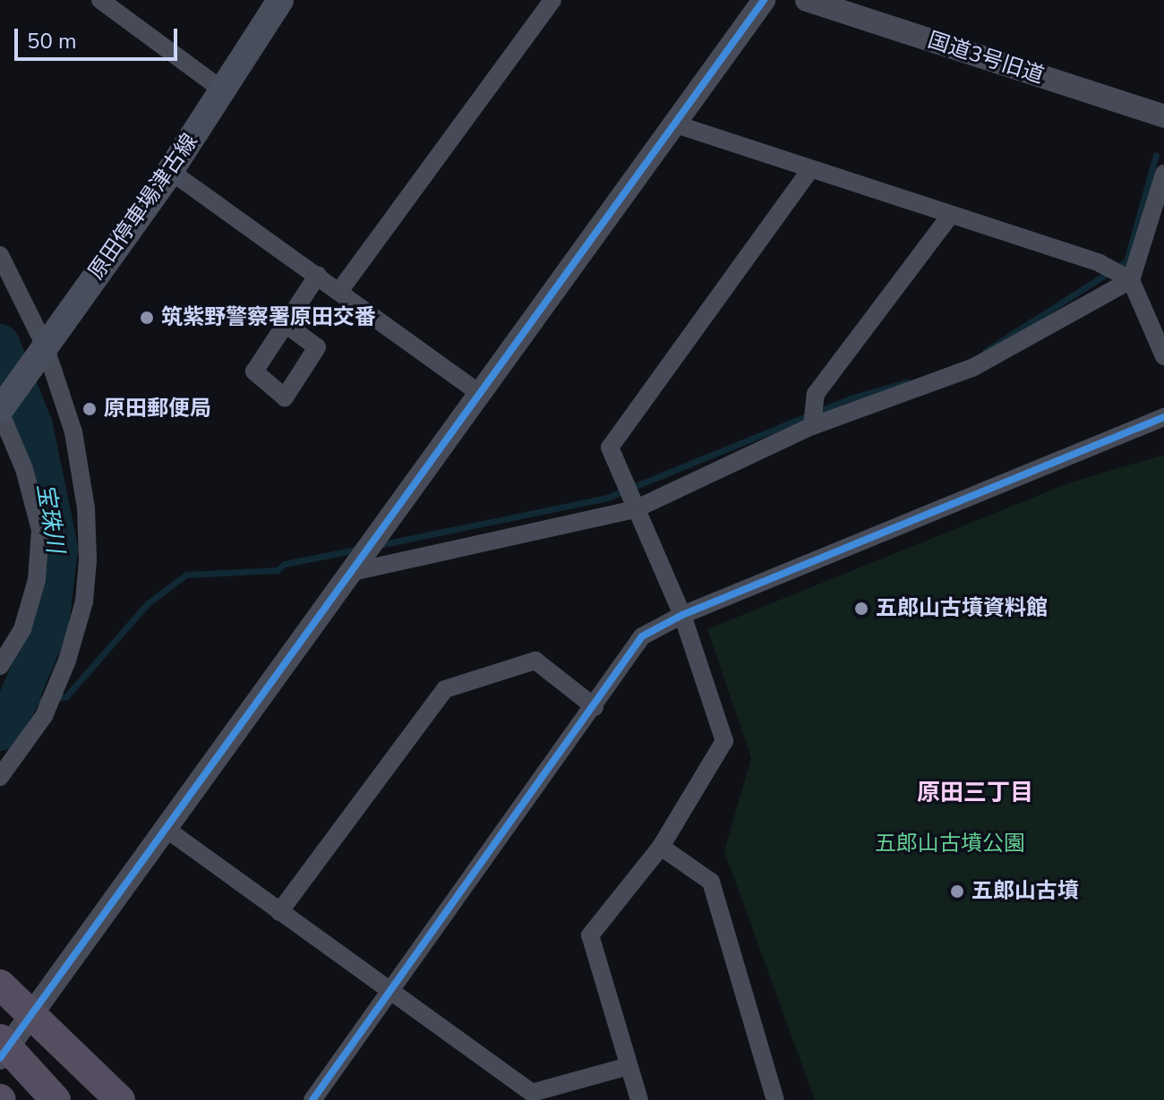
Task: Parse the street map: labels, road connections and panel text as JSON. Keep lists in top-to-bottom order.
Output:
{
  "streets": {
    "main road": ["原田停車場津古線"],
    "street": ["国道3号旧道"]
  },
  "districts": ["原田三丁目"],
  "water": ["宝珠川"],
  "parks": ["五郎山古墳公園"],
  "places": [
    "筑紫野警察署原田交番",
    "原田郵便局",
    "五郎山古墳資料館",
    "五郎山古墳"
  ],
  "scale_bar": "50 m"
}
